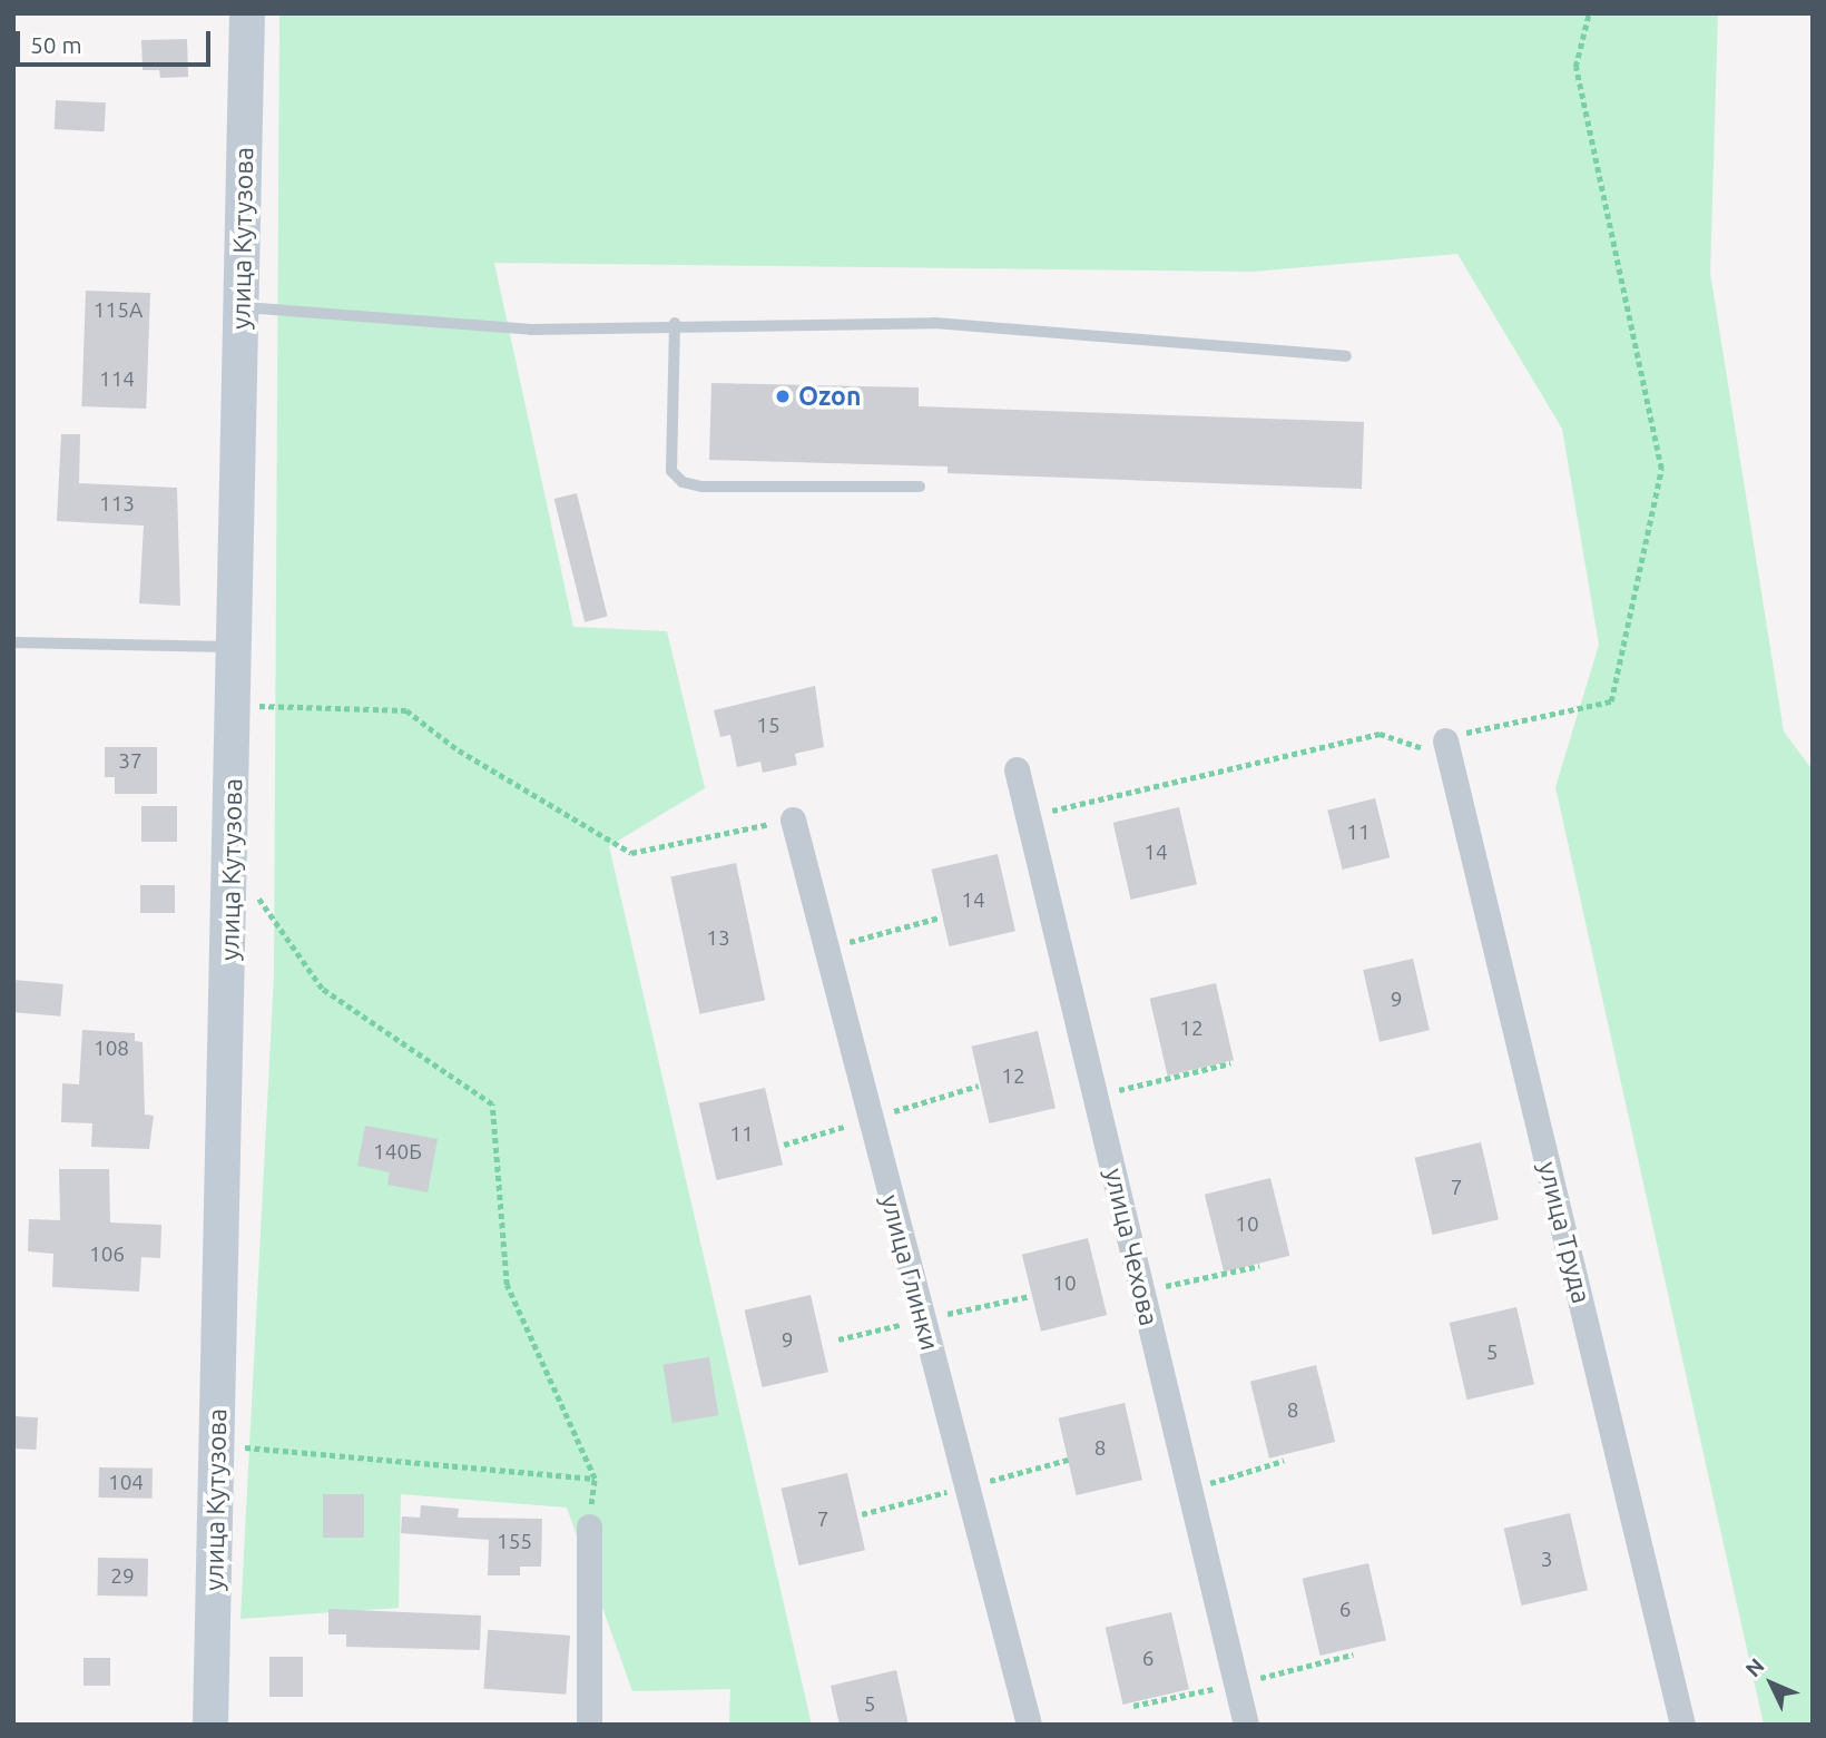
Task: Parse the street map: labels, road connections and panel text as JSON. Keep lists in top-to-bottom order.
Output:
{
  "streets": {
    "main road": ["улица Кутузова"],
    "street": ["улица Труда", "улица Чехова", "улица Глинки"]
  },
  "places": ["Ozon"],
  "house_numbers": [
    "115А",
    "114",
    "113",
    "15",
    "37",
    "11",
    "14",
    "14",
    "13",
    "9",
    "12",
    "108",
    "12",
    "11",
    "140Б",
    "7",
    "10",
    "106",
    "10",
    "9",
    "5",
    "8",
    "8",
    "104",
    "7",
    "155",
    "3",
    "29",
    "6",
    "6",
    "5"
  ],
  "scale_bar": "50 m",
  "north": "top left"
}
